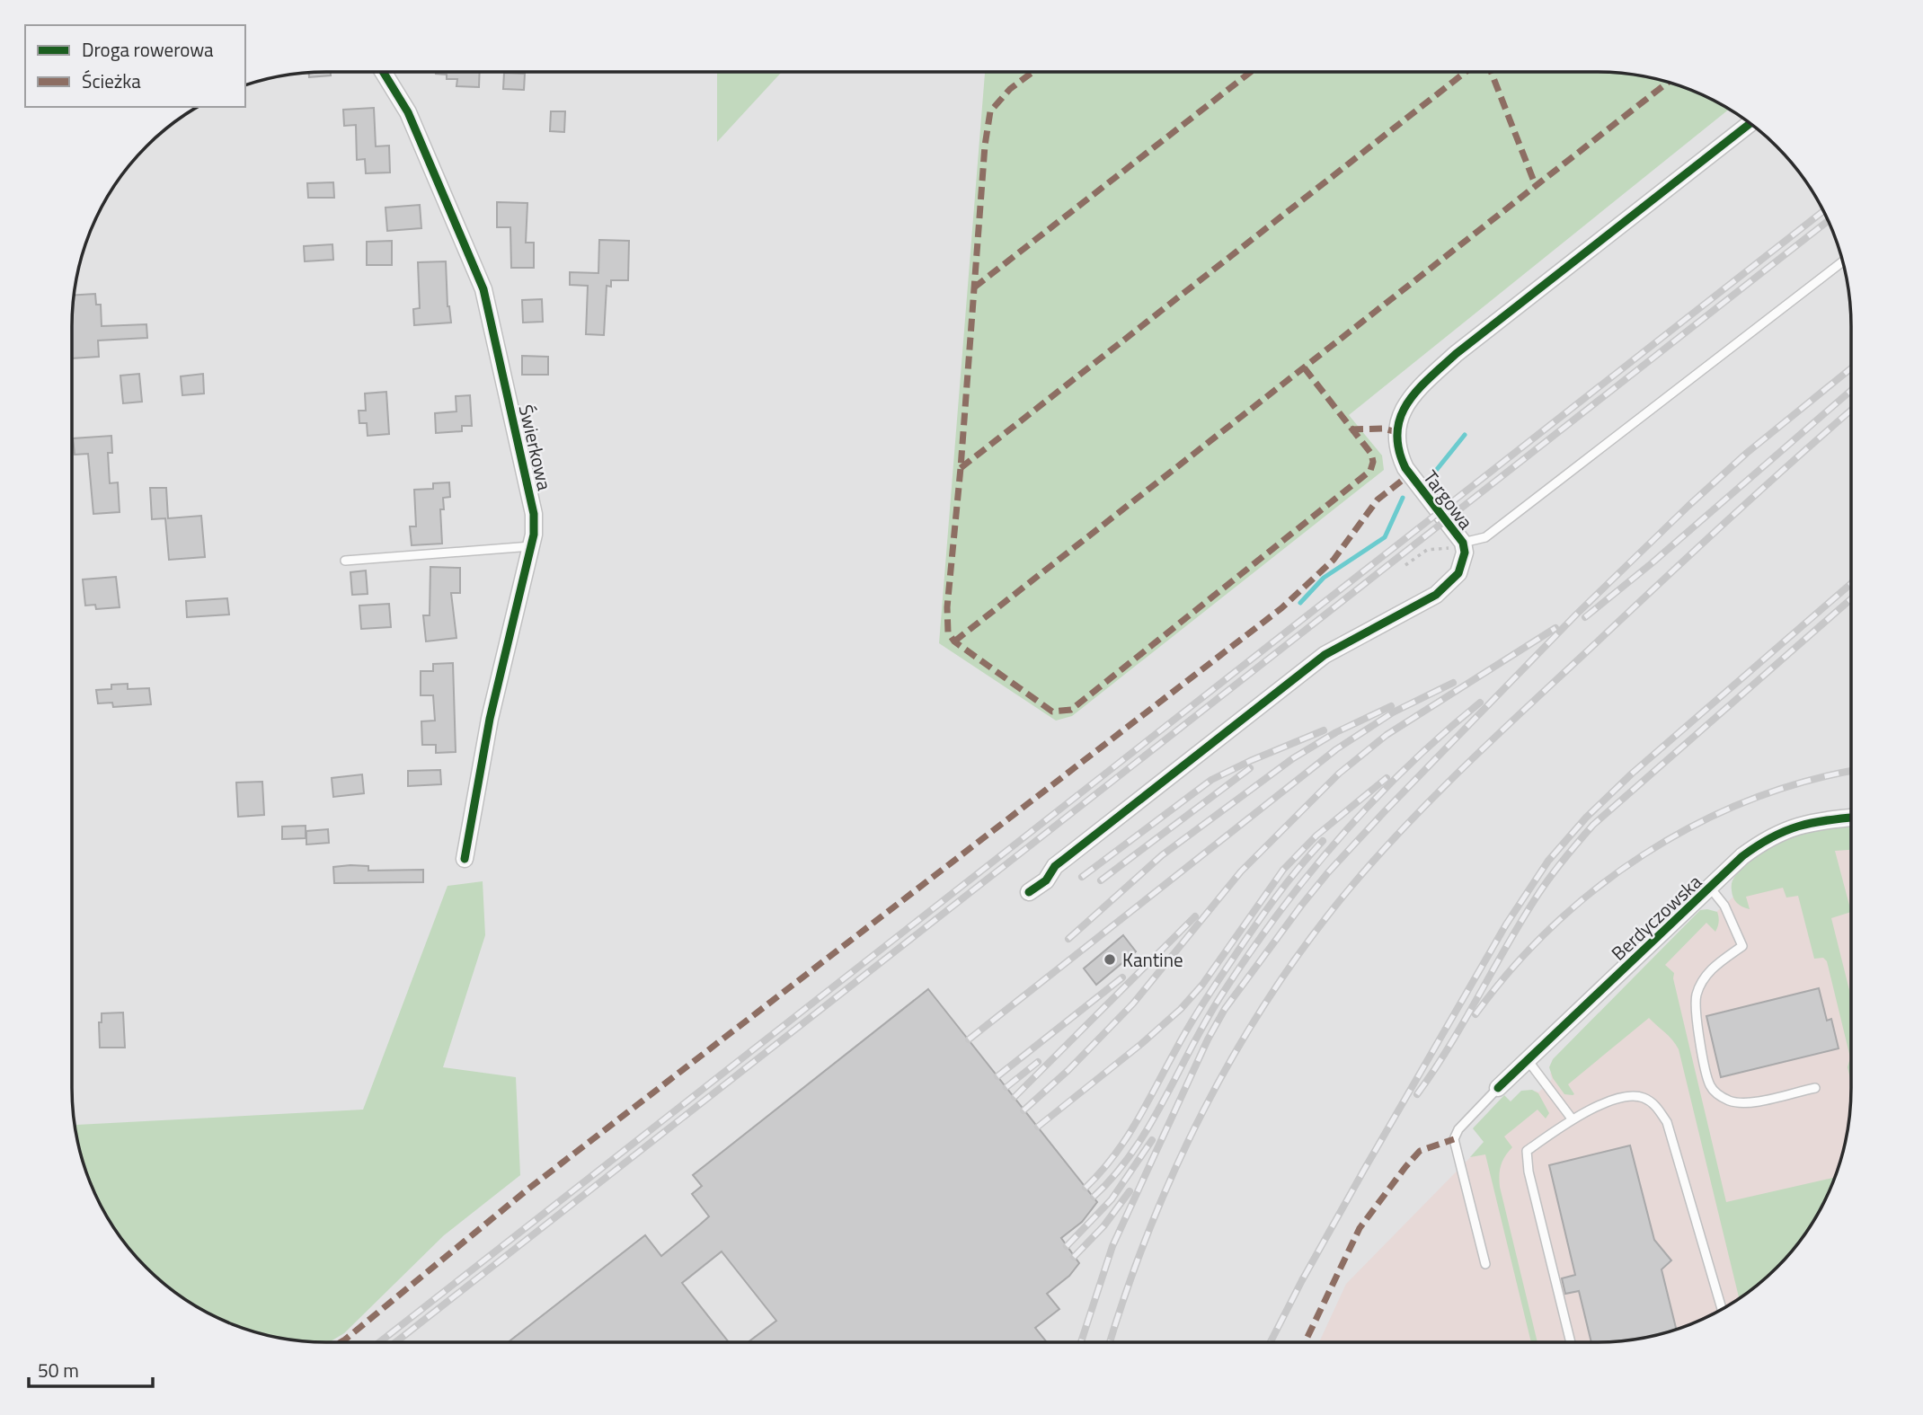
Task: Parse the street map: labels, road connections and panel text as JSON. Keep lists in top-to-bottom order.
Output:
{
  "streets": {
    "street": ["Świerkowa", "Targowa", "Berdyczowska"]
  },
  "places": ["Kantine"],
  "legend": ["Droga rowerowa", "Ścieżka"],
  "scale_bar": "50 m"
}
